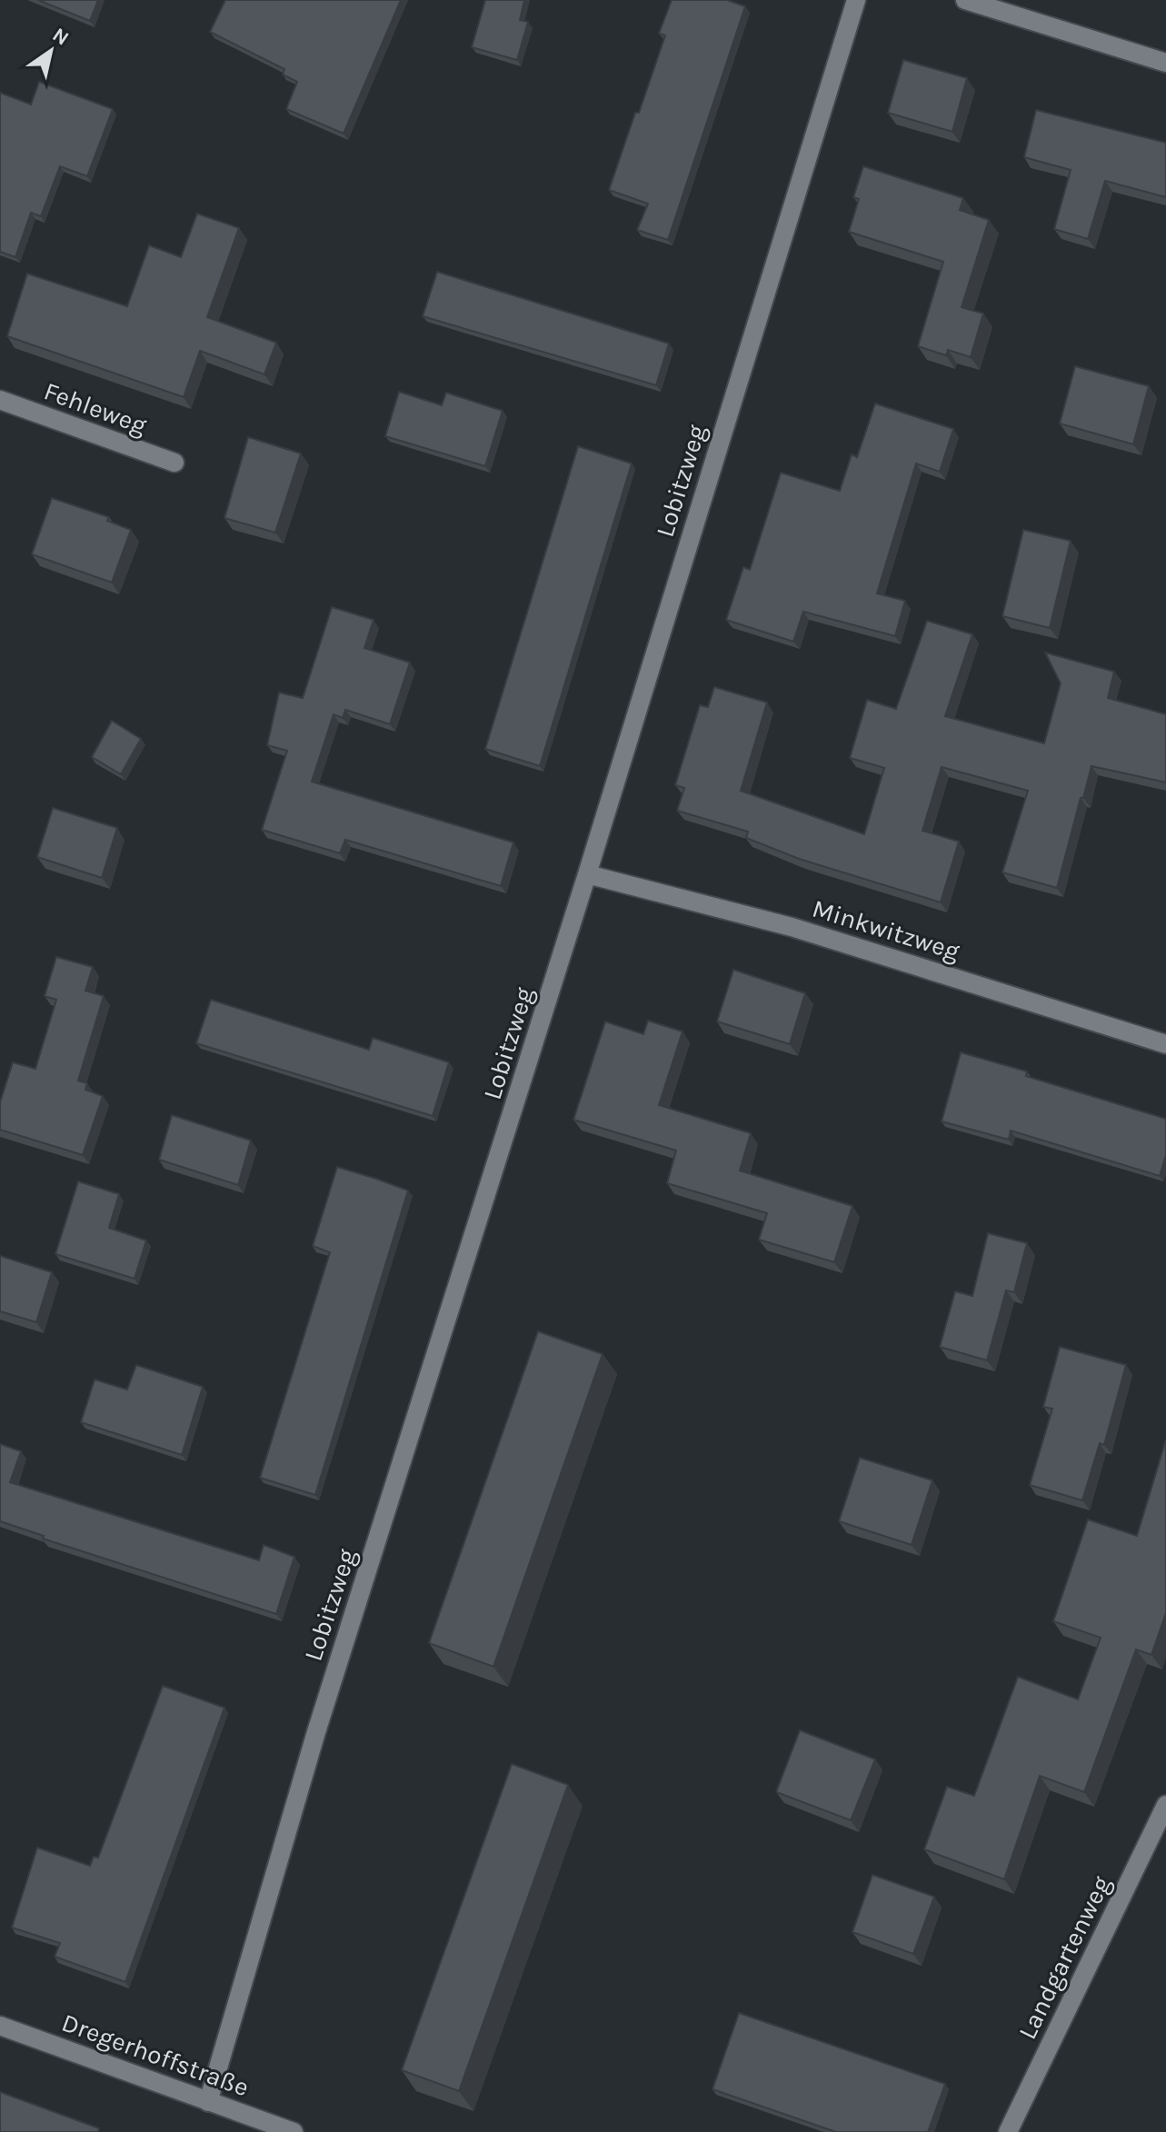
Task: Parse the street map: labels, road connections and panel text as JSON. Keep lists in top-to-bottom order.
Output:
{
  "streets": {
    "street": [
      "Fehleweg",
      "Lobitzweg",
      "Minkwitzweg",
      "Landgartenweg",
      "Dregerhoffstraße"
    ]
  },
  "crossings": [
    ["Lobitzweg", "Minkwitzweg"],
    ["Lobitzweg", "Dregerhoffstraße"]
  ],
  "north": "top right"
}
